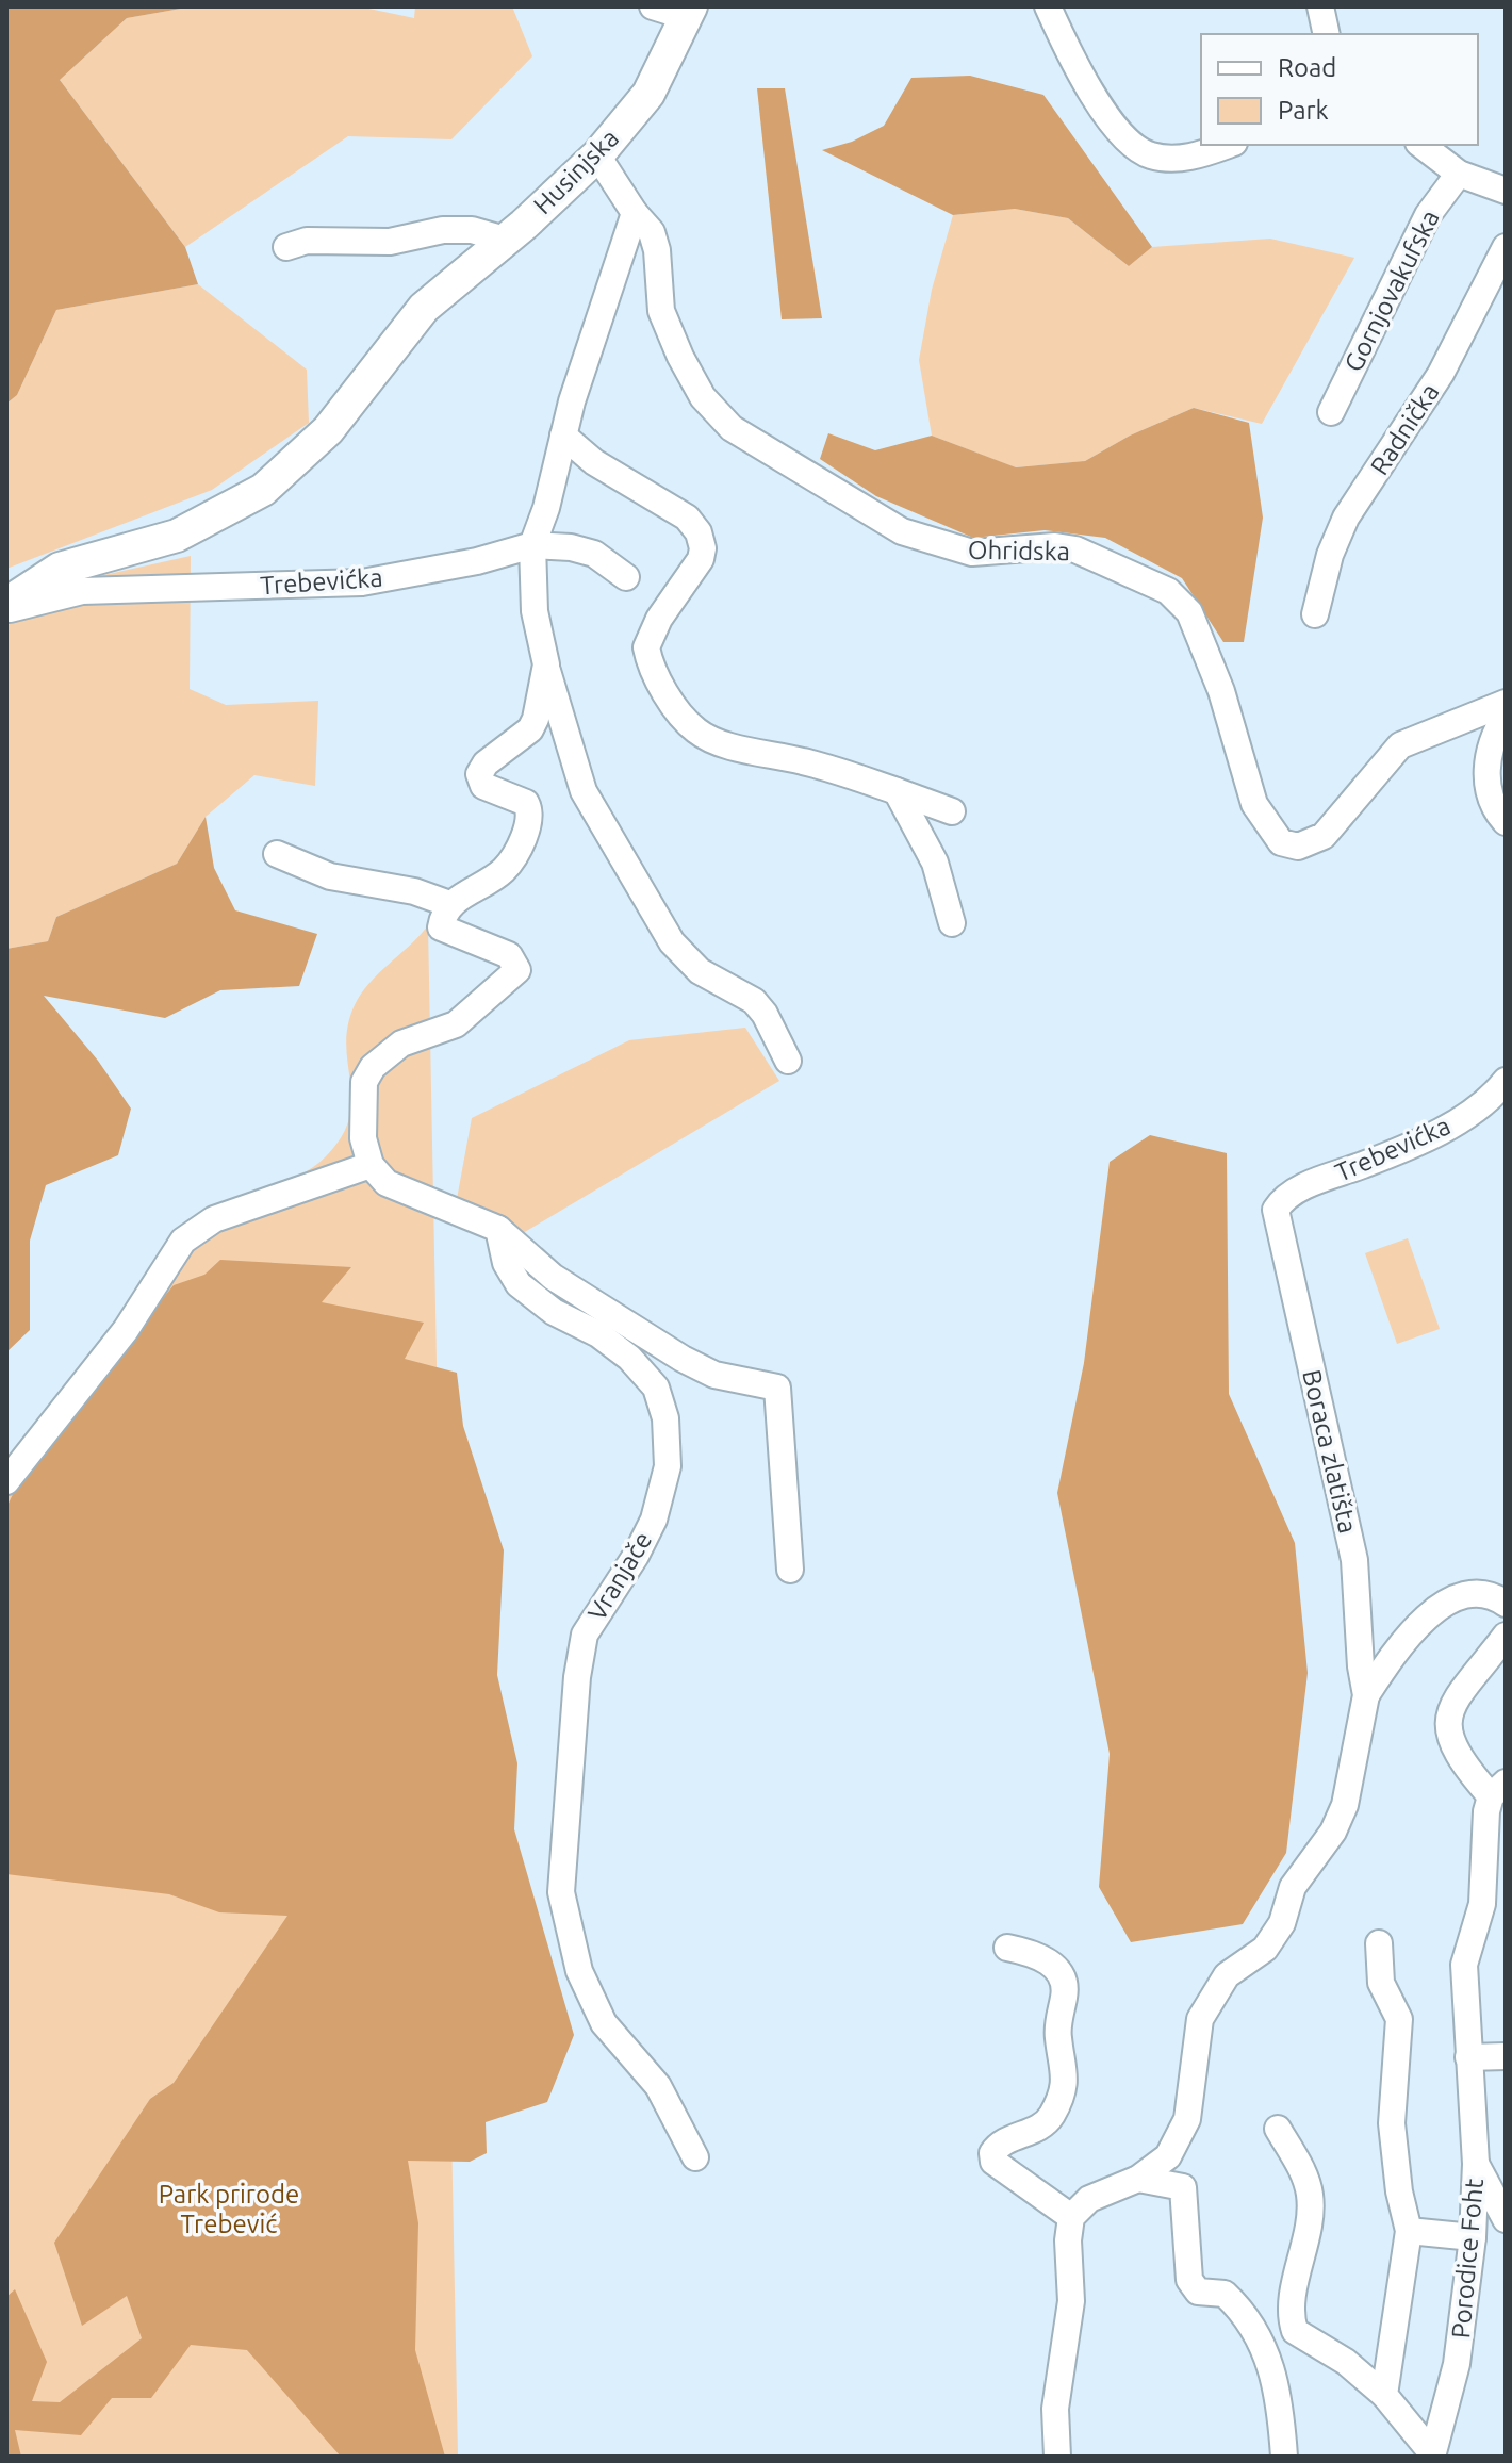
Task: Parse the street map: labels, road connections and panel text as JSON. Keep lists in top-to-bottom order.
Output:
{
  "streets": {
    "main road": ["Husinjska"],
    "street": [
      "Gornjovakufska",
      "Radnička",
      "Ohridska",
      "Trebevićka",
      "Boraca zlatišta",
      "Vranjače",
      "Porodice Foht"
    ]
  },
  "crossings": [
    ["Husinjska", "Ohridska"],
    ["Husinjska", "Trebevićka"],
    ["Trebevićka", "Boraca zlatišta"]
  ],
  "parks": ["Park prirode Trebević"],
  "legend": ["Road", "Park"]
}
